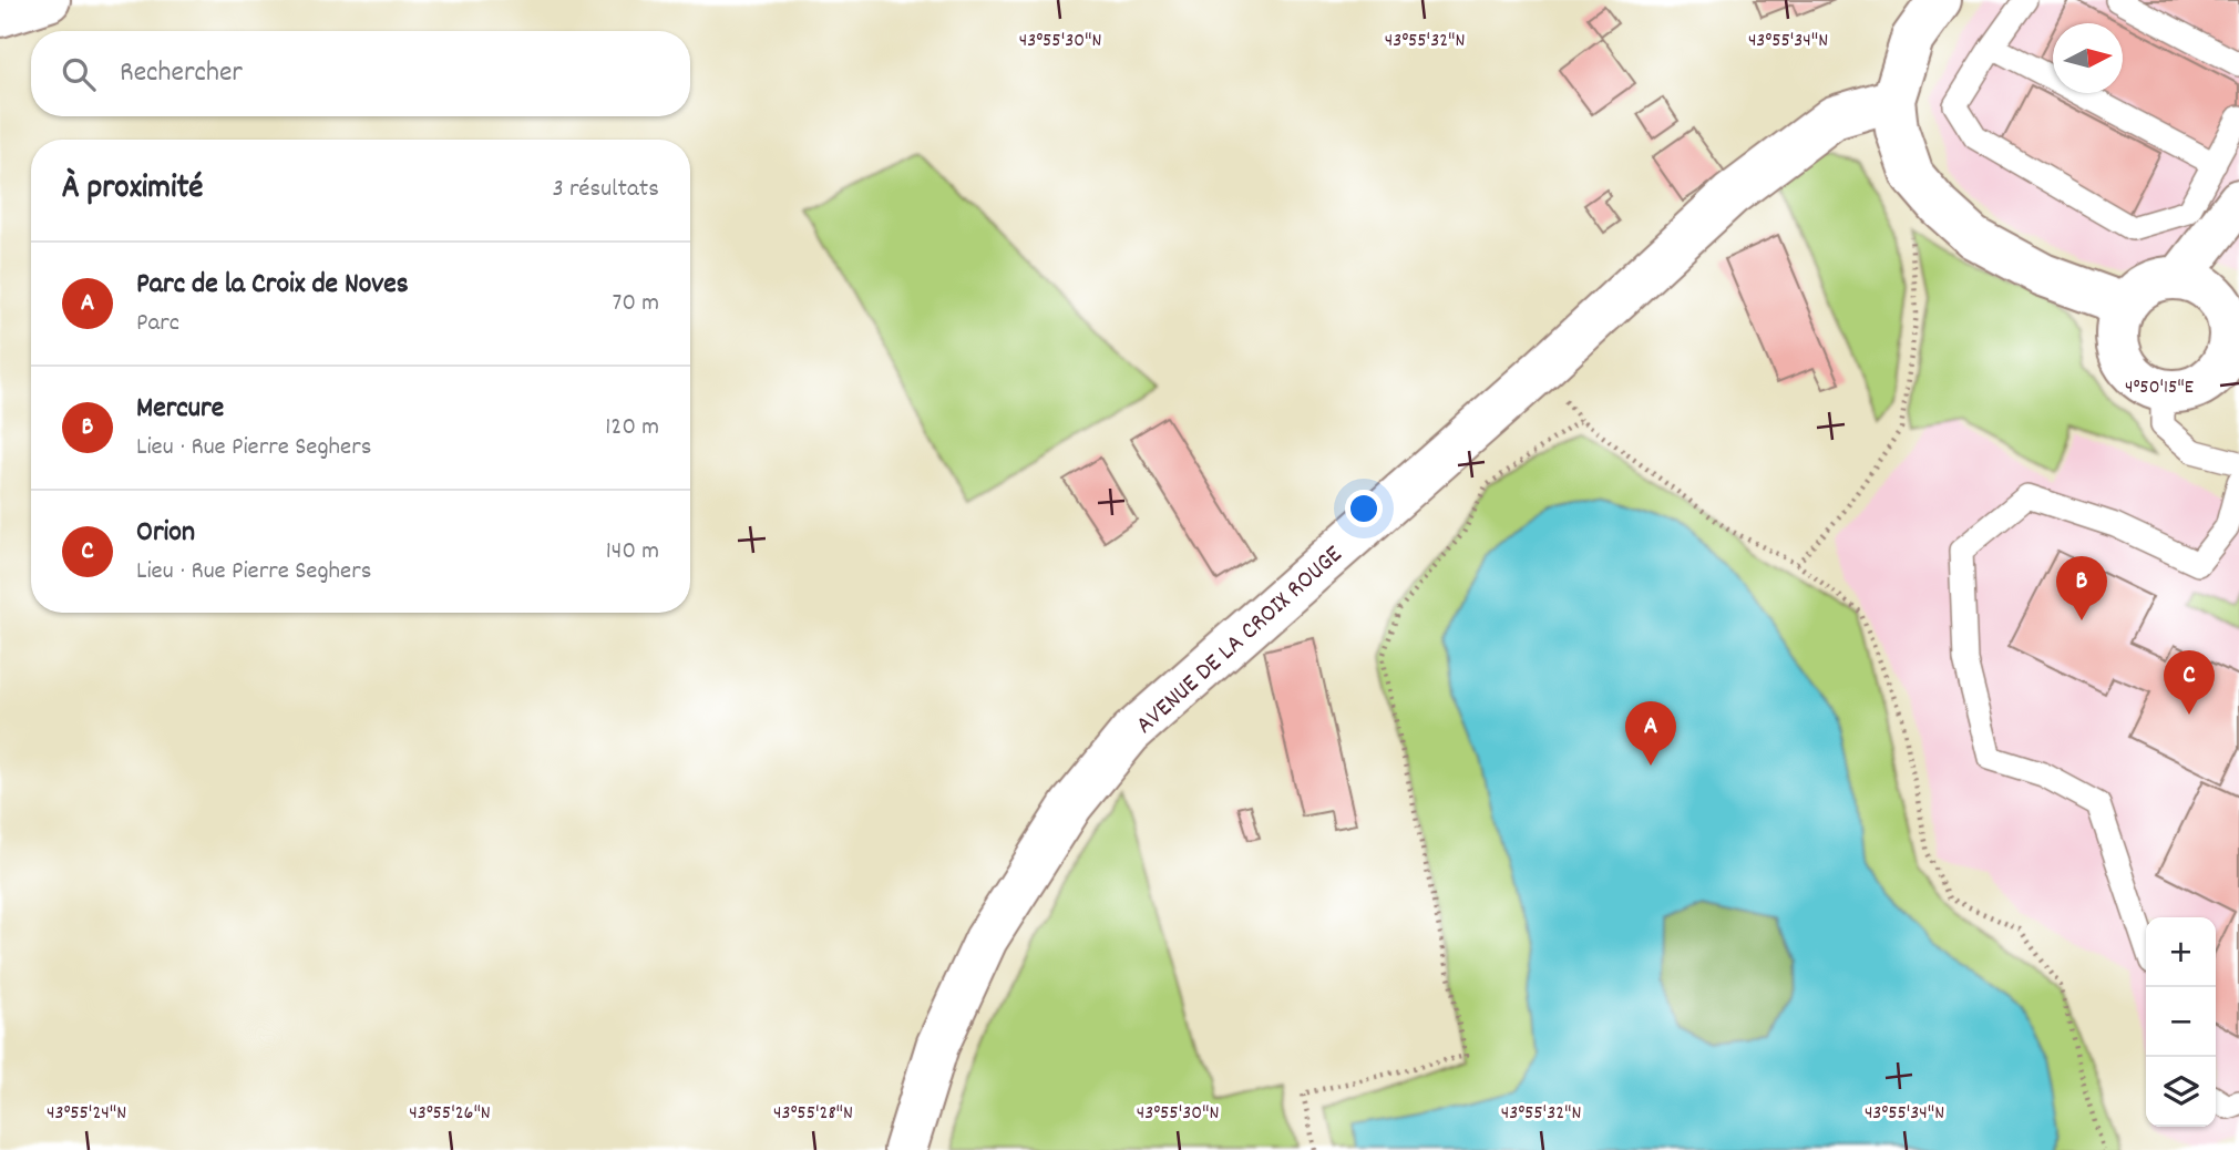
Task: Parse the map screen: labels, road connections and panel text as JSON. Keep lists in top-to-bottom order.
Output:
{
  "streets": {
    "street": ["AVENUE DE LA CROIX ROUGE"]
  },
  "north": "right",
  "page": {
    "search": "Rechercher",
    "heading": ["À proximité", "3 résultats"],
    "list": [
      {
        "mark": "A",
        "name": "Parc de la Croix de Noves",
        "note": "Parc",
        "value": "70 m"
      },
      {
        "mark": "B",
        "name": "Mercure",
        "note": "Lieu · Rue Pierre Seghers",
        "value": "120 m"
      },
      {
        "mark": "C",
        "name": "Orion",
        "note": "Lieu · Rue Pierre Seghers",
        "value": "140 m"
      }
    ],
    "pins": ["B", "C", "A"],
    "map_buttons": ["+", "−"]
  },
  "coordinates": [
    "43°55'30\"N",
    "43°55'32\"N",
    "43°55'34\"N",
    "4°50'15\"E",
    "43°55'24\"N",
    "43°55'26\"N",
    "43°55'28\"N"
  ]
}
